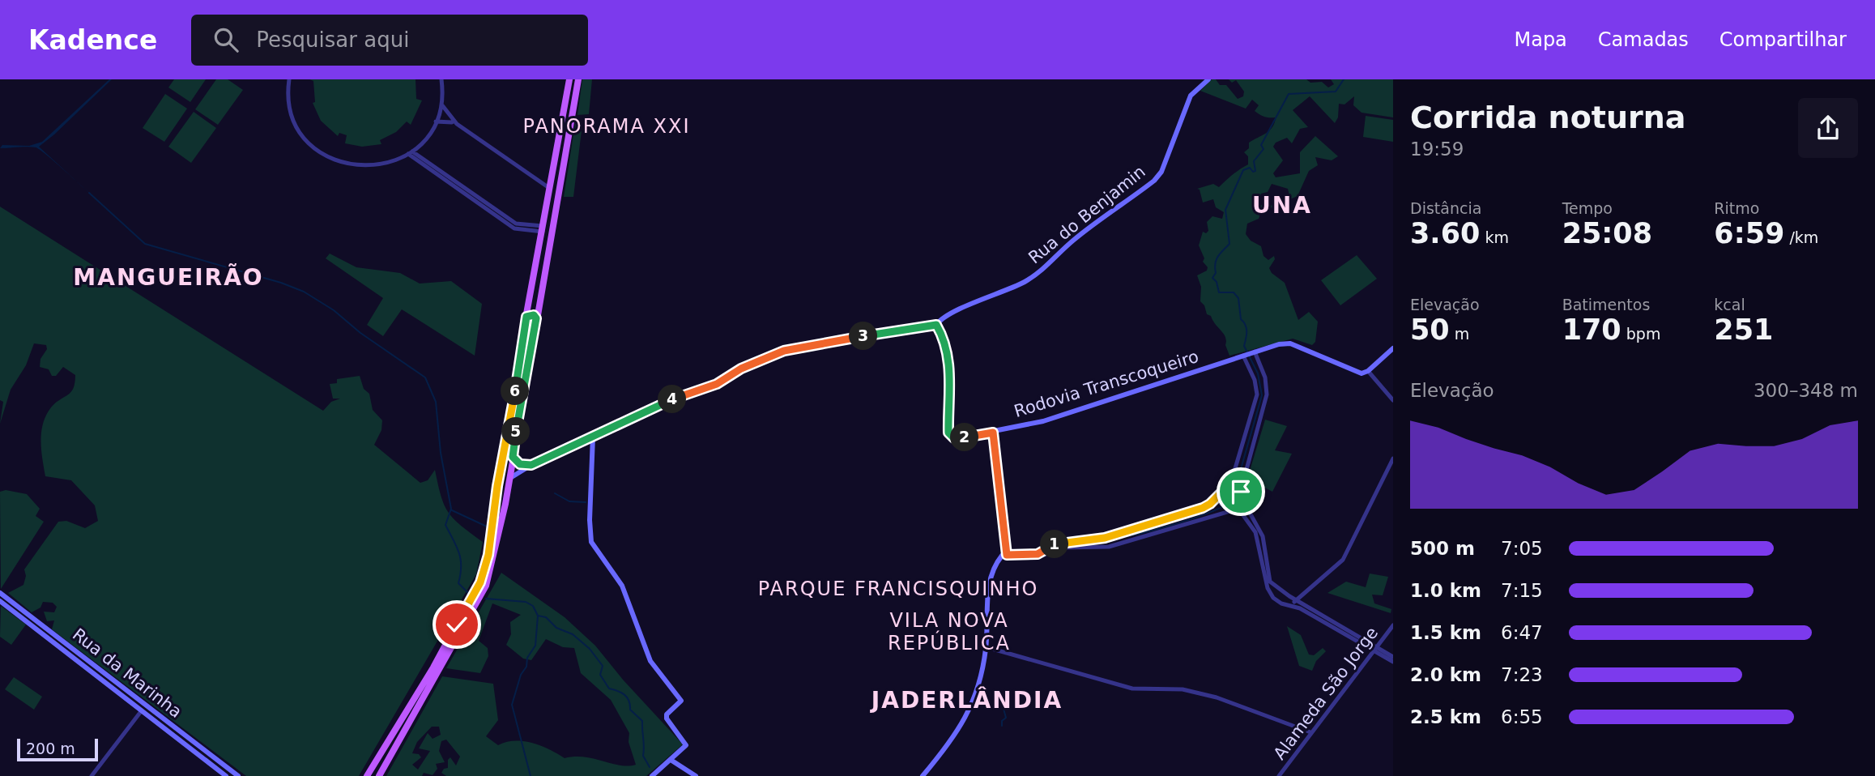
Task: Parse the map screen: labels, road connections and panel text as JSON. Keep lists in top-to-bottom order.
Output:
{
  "streets": {
    "main road": ["Rua do Benjamin", "Rodovia Transcoqueiro", "Rua da Marinha"],
    "street": ["Alameda São Jorge"]
  },
  "crossings": [
    ["Rua do Benjamin", "Rodovia Transcoqueiro"]
  ],
  "districts": [
    "PANORAMA XXI",
    "UNA",
    "MANGUEIRÃO",
    "PARQUE FRANCISQUINHO",
    "VILA NOVA REPÚBLICA",
    "JADERLÂNDIA"
  ],
  "scale_bar": "200 m",
  "page": {
    "header": "Kadence",
    "search": "Pesquisar aqui",
    "nav": ["Mapa", "Camadas", "Compartilhar"],
    "heading": ["Corrida noturna", "19:59"],
    "stats": [
      ["Distância", "3.60 km"],
      ["Tempo", "25:08"],
      ["Ritmo", "6:59 /km"],
      ["Elevação", "50 m"],
      ["Batimentos", "170 bpm"],
      ["kcal", "251"]
    ],
    "pins": [
      "3",
      "6",
      "4",
      "5",
      "2",
      "1"
    ],
    "chart": ["Elevação", "300–348 m"],
    "list": [
      {
        "name": "500 m",
        "note": "7:05"
      },
      {
        "name": "1.0 km",
        "note": "7:15"
      },
      {
        "name": "1.5 km",
        "note": "6:47"
      },
      {
        "name": "2.0 km",
        "note": "7:23"
      },
      {
        "name": "2.5 km",
        "note": "6:55"
      }
    ],
    "scale": "200 m"
  }
}
